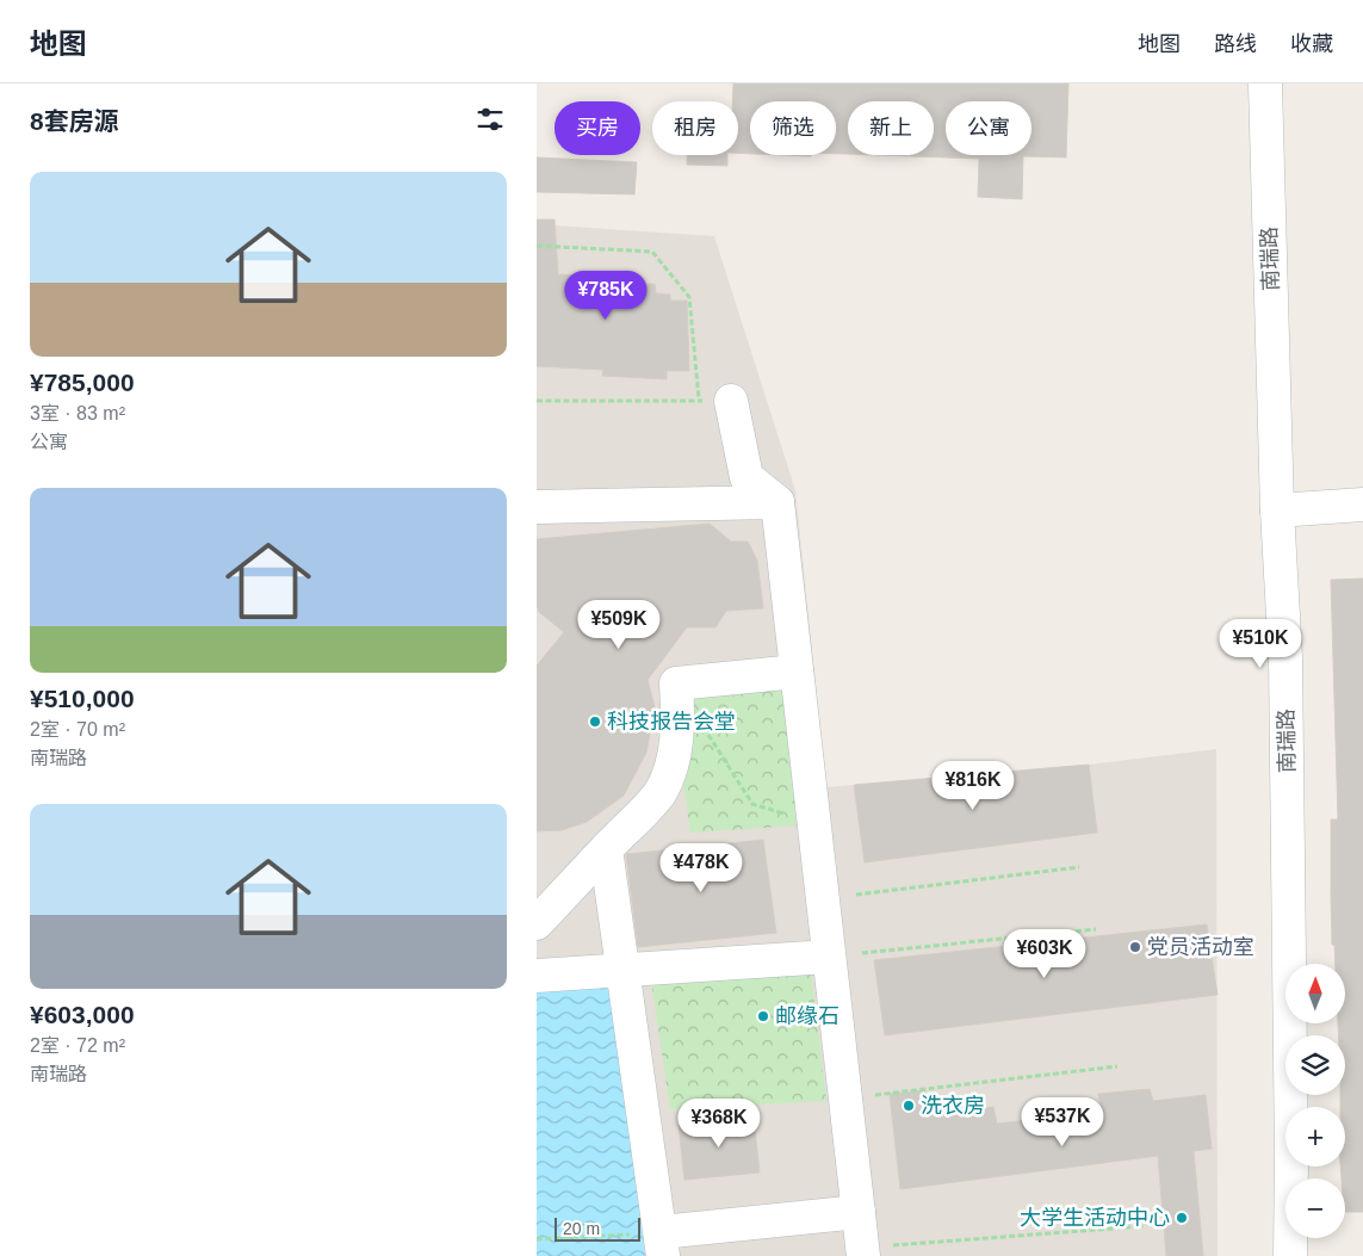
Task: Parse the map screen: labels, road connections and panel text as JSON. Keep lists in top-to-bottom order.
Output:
{
  "streets": {
    "street": ["南瑞路"]
  },
  "places": [
    "科技报告会堂",
    "党员活动室",
    "邮缘石",
    "洗衣房",
    "大学生活动中心"
  ],
  "scale_bar": "20 m",
  "north": "top",
  "page": {
    "header": "地图",
    "nav": ["地图", "路线", "收藏"],
    "heading": "8套房源",
    "chip": [
      "买房",
      "租房",
      "筛选",
      "新上",
      "公寓"
    ],
    "list": [
      {
        "name": "¥785,000",
        "note": "3室 · 83 m² · 公寓"
      },
      {
        "name": "¥510,000",
        "note": "2室 · 70 m² · 南瑞路"
      },
      {
        "name": "¥603,000",
        "note": "2室 · 72 m² · 南瑞路"
      }
    ],
    "price": [
      "¥785K",
      "¥509K",
      "¥510K",
      "¥816K",
      "¥478K",
      "¥603K",
      "¥537K",
      "¥368K"
    ],
    "map_buttons": ["+", "−"],
    "scale": "20 m"
  }
}
